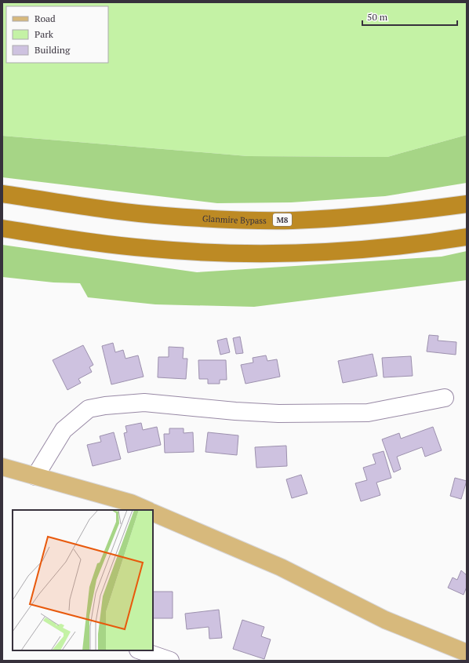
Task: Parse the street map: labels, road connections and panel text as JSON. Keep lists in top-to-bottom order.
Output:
{
  "streets": {
    "highway": ["Glanmire Bypass", "M8"]
  },
  "legend": ["Road", "Park", "Building"],
  "scale_bar": "50 m"
}
